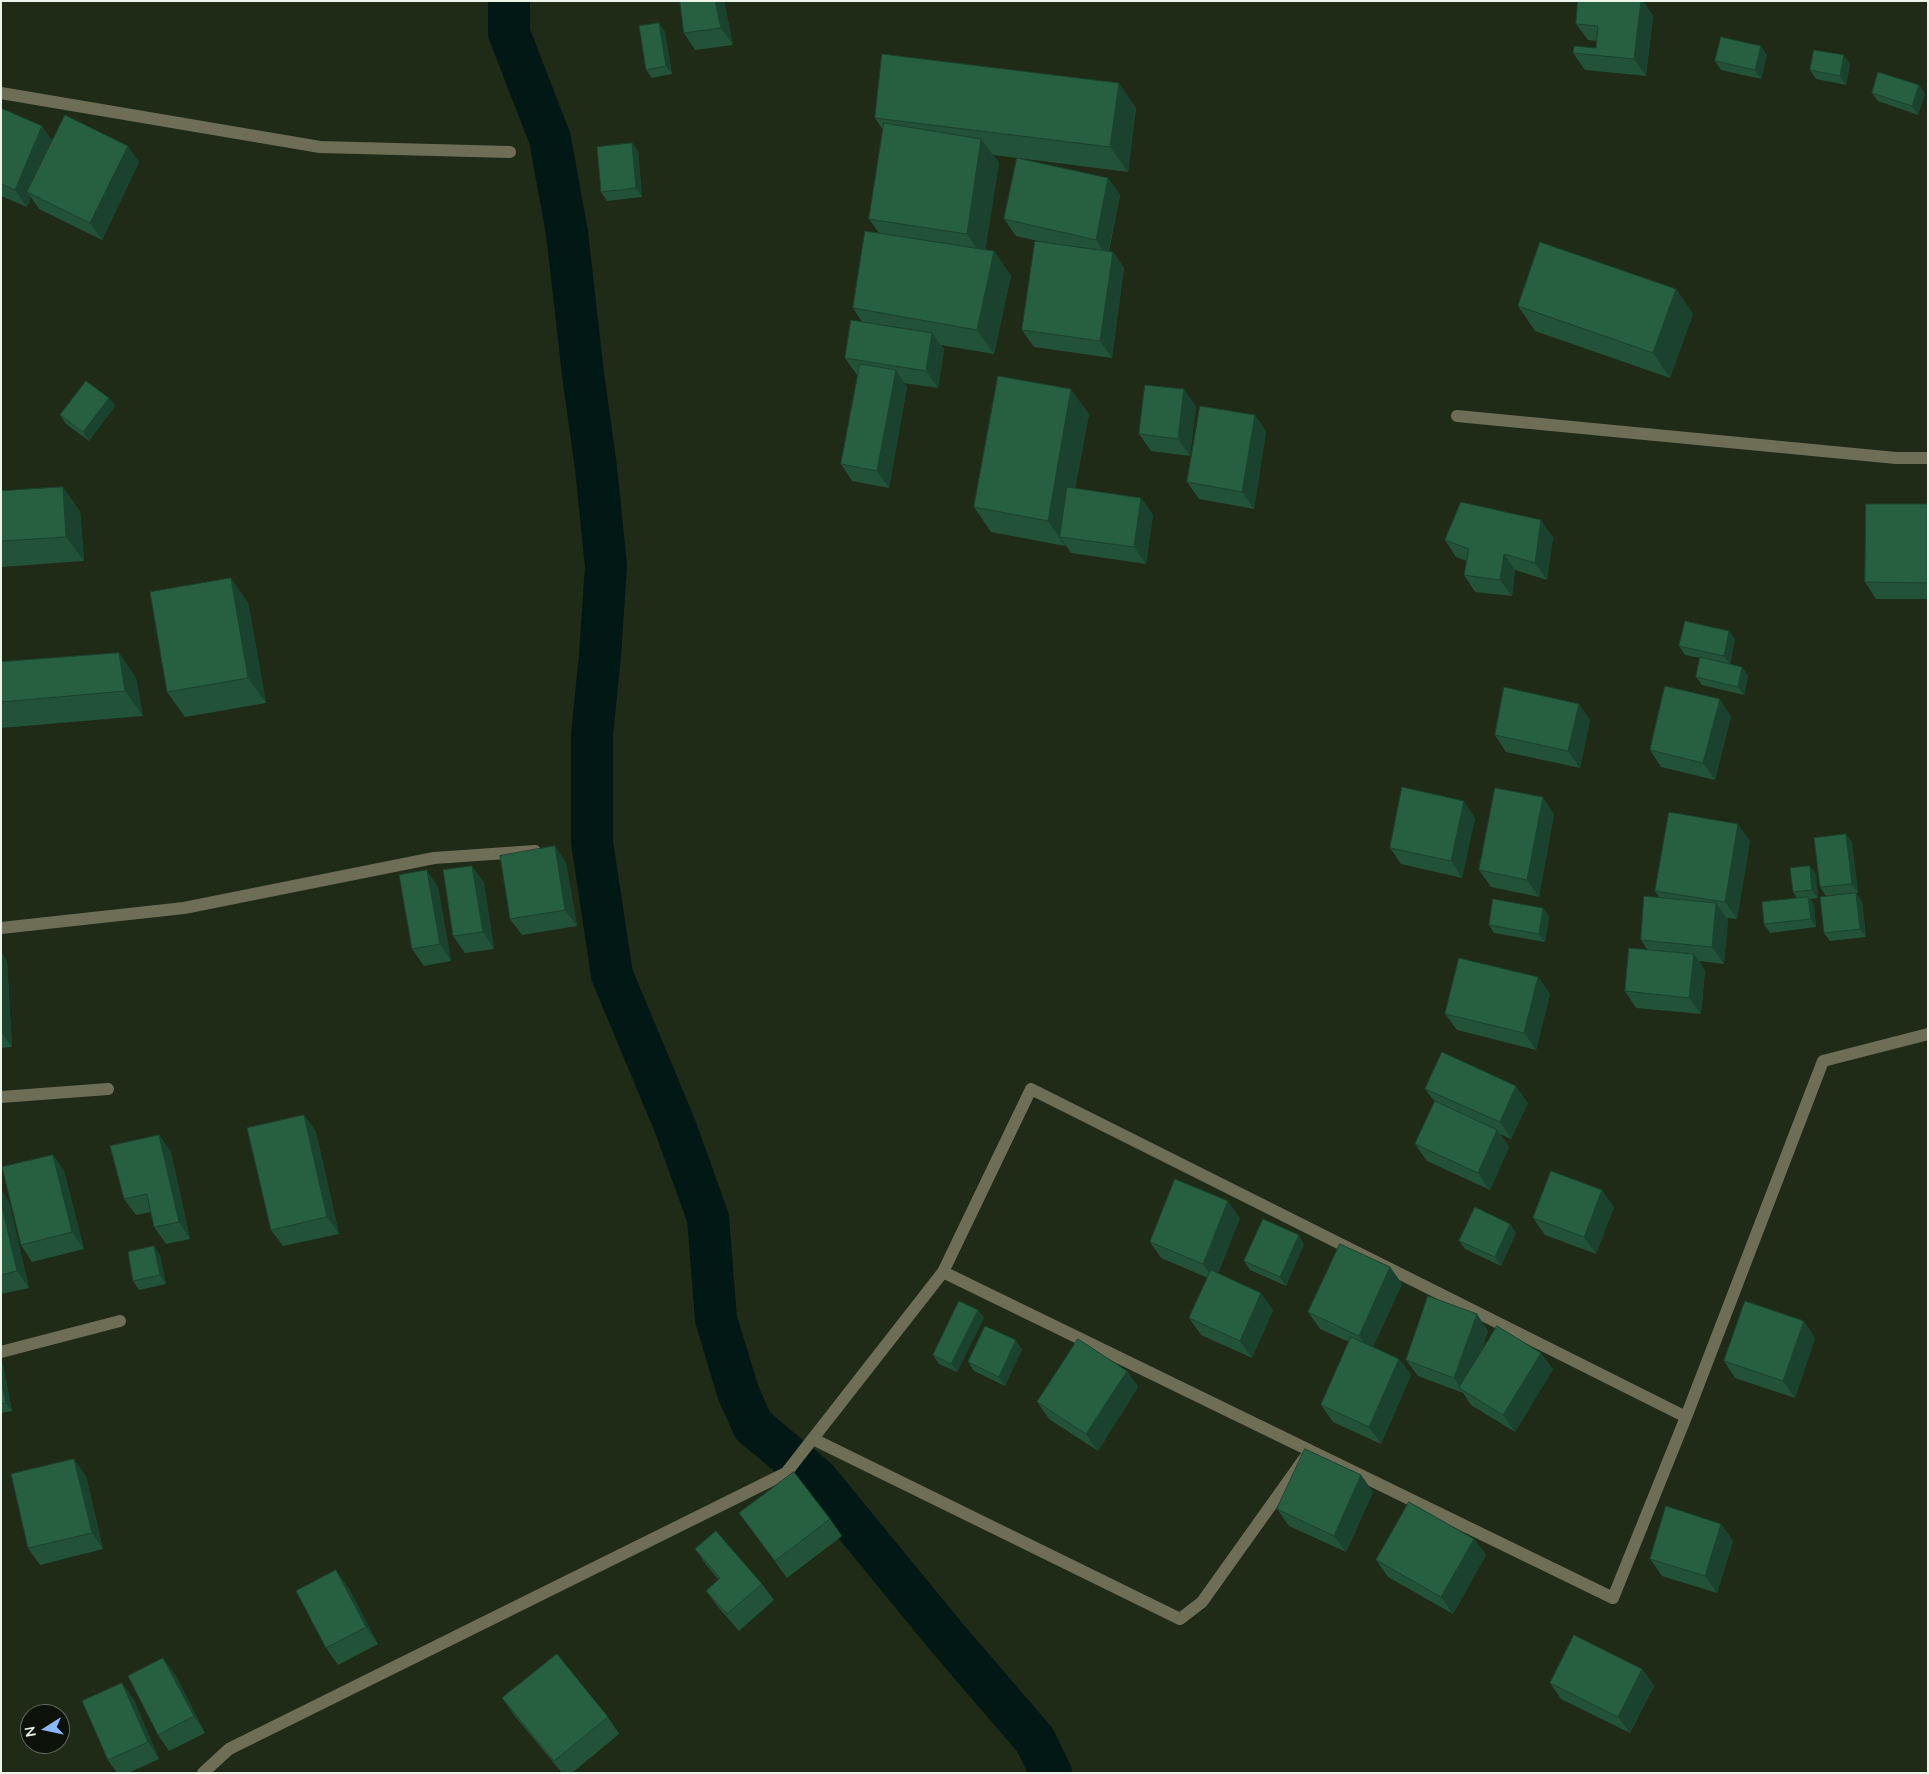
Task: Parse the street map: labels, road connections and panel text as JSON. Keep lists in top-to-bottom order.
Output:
{
  "north": "left"
}
